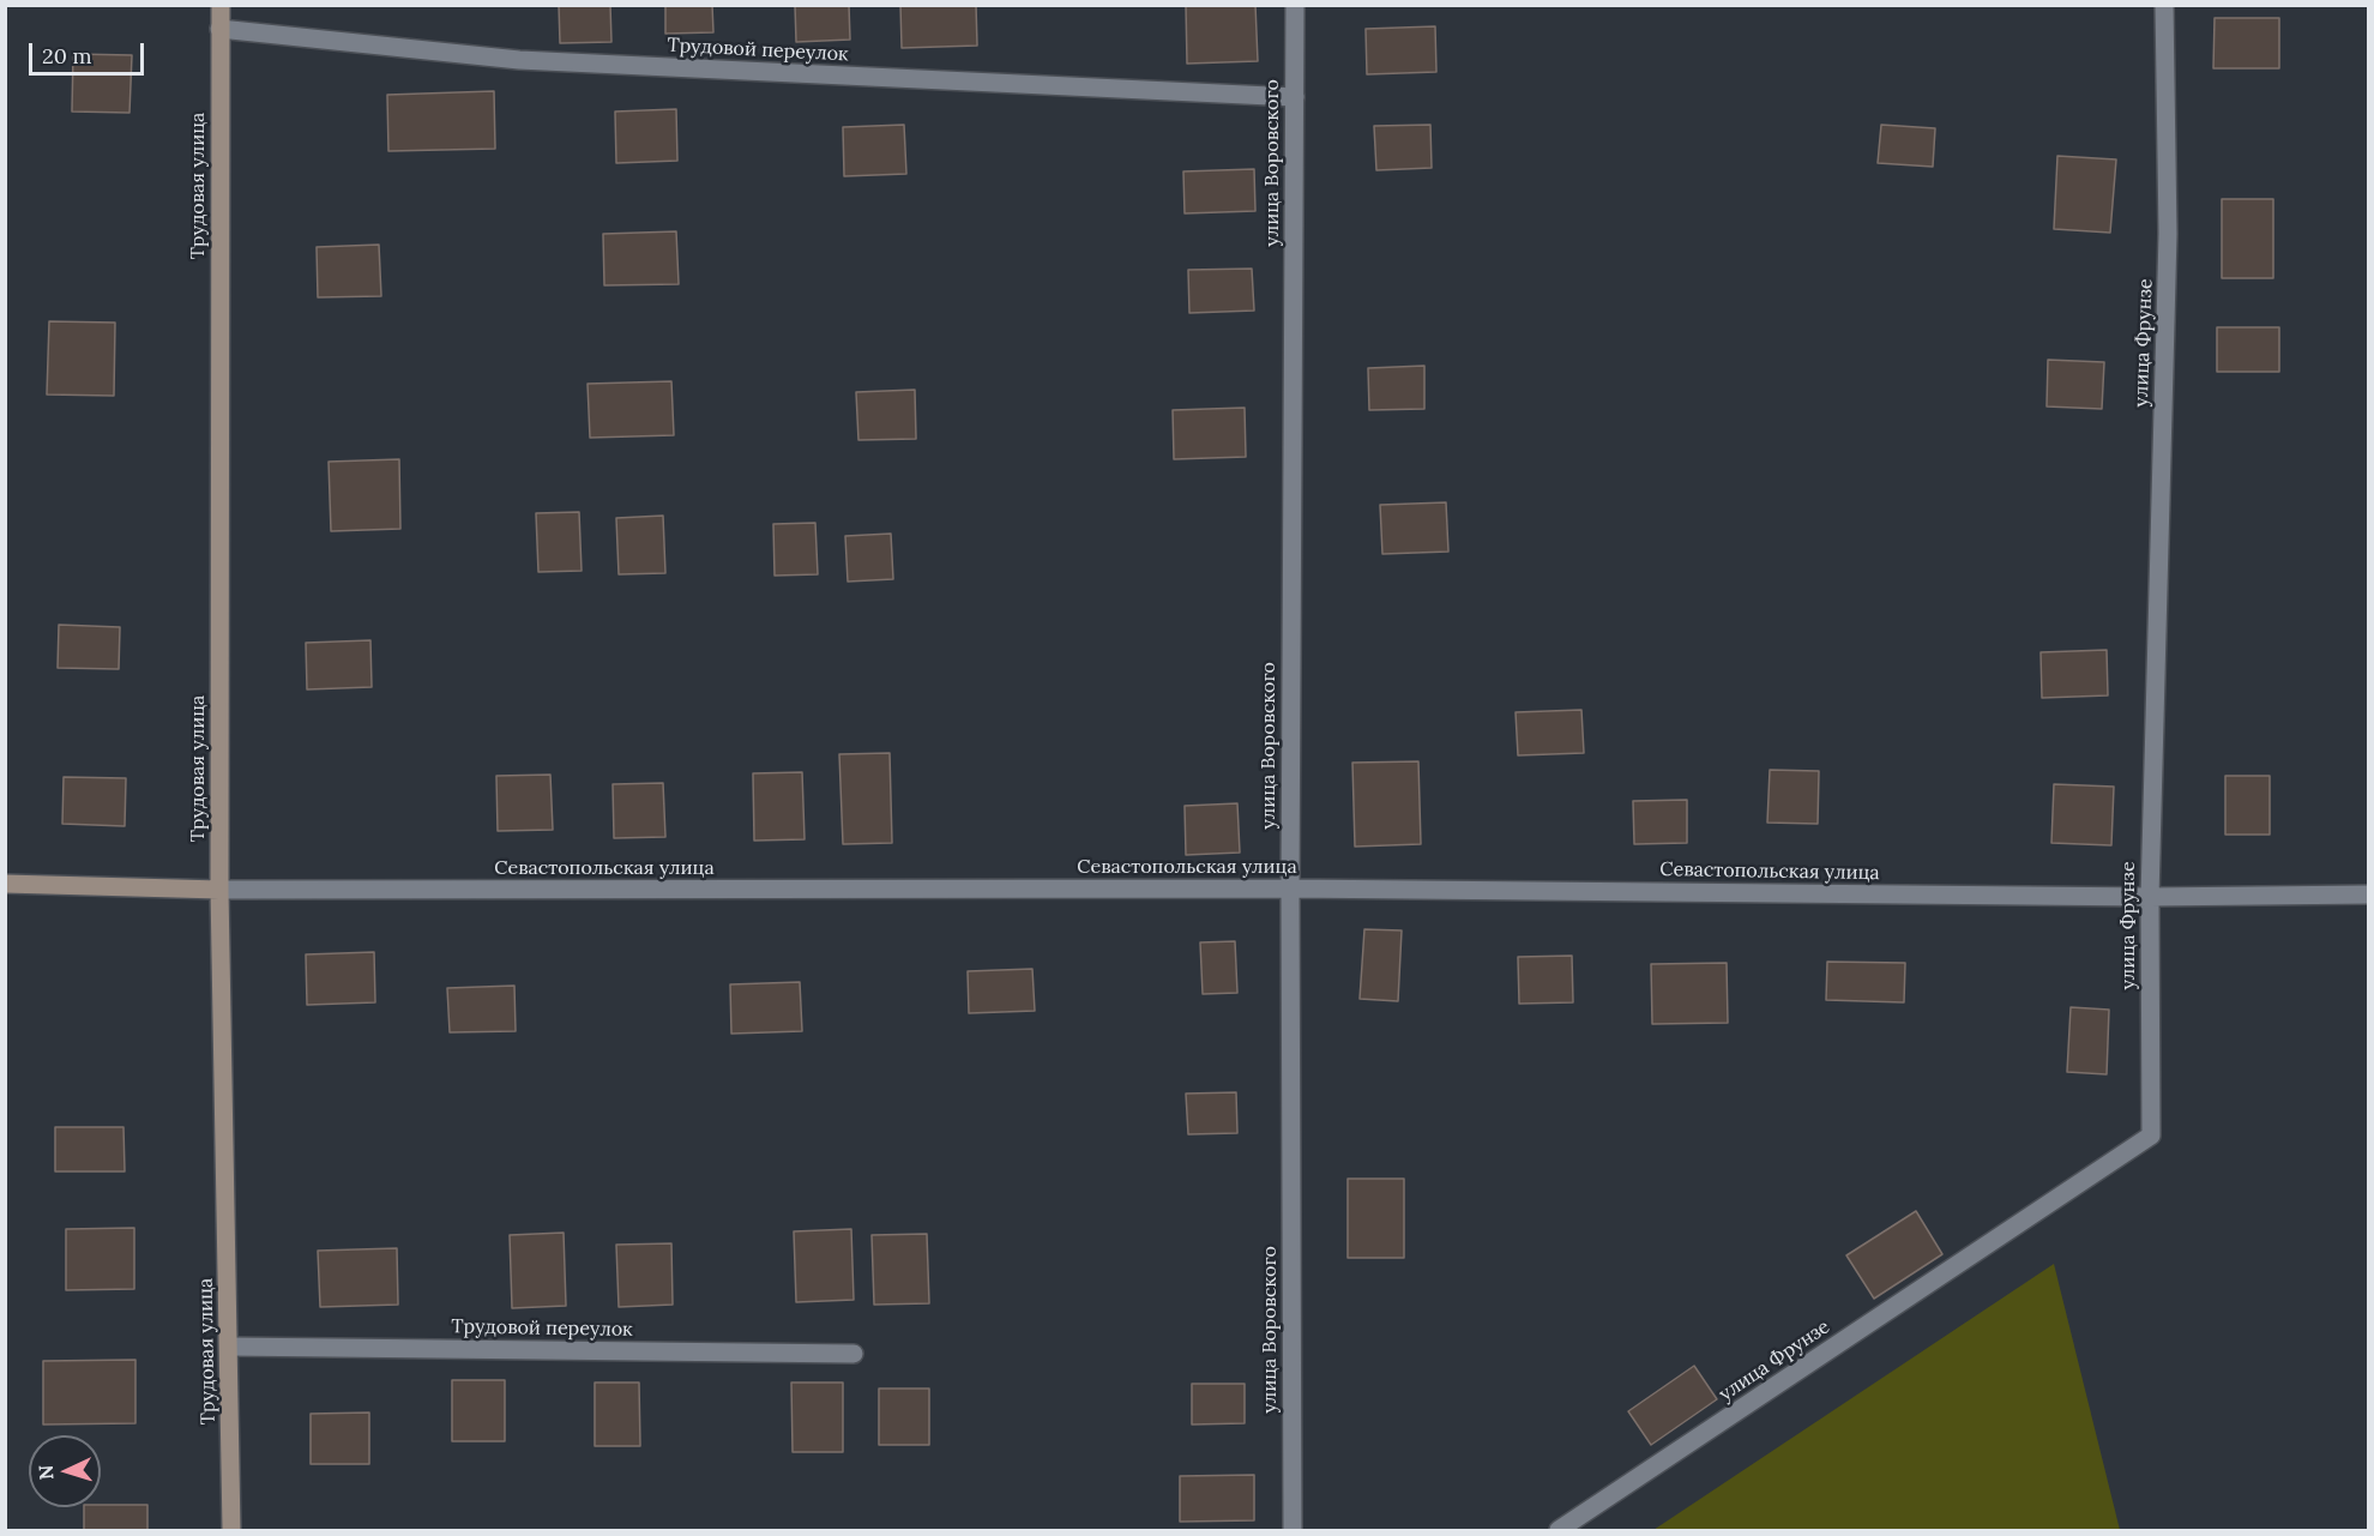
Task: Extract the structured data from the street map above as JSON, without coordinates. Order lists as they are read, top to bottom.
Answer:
{
  "streets": {
    "street": [
      "Трудовой переулок",
      "улица Воровского",
      "Трудовая улица",
      "улица Фрунзе",
      "Севастопольская улица"
    ]
  },
  "crossings": [
    ["Трудовой переулок", "улица Воровского"],
    ["Трудовой переулок", "Трудовая улица"],
    ["улица Воровского", "Севастопольская улица"],
    ["Трудовая улица", "Севастопольская улица"],
    ["улица Фрунзе", "Севастопольская улица"]
  ],
  "scale_bar": "20 m",
  "north": "left"
}
